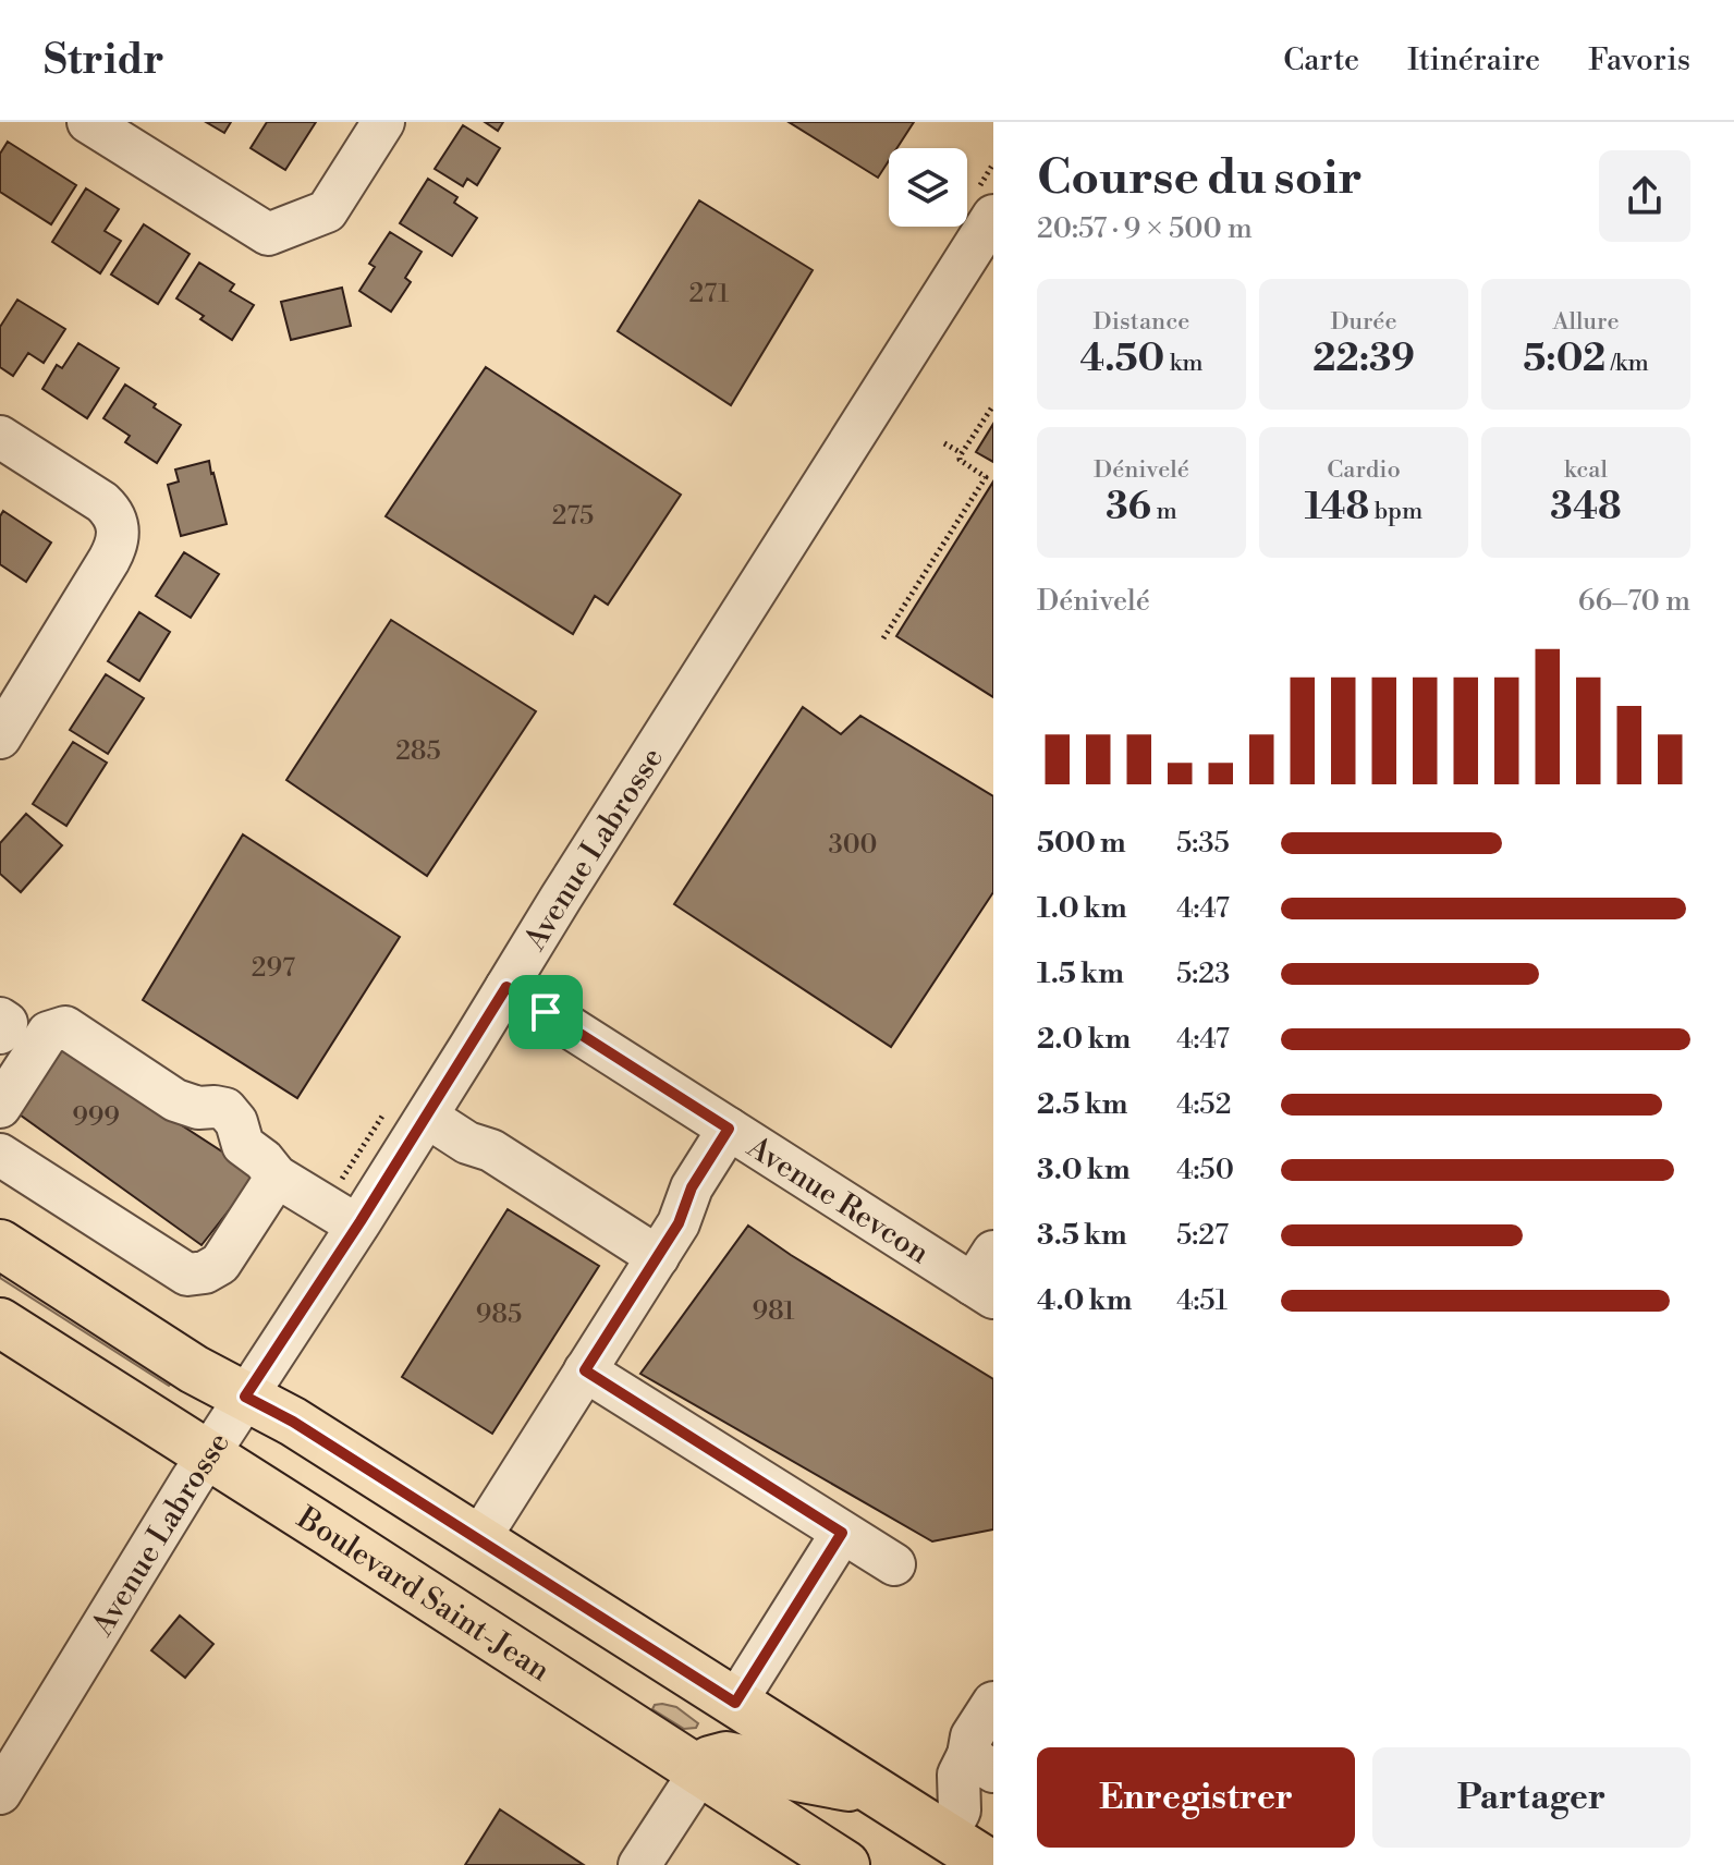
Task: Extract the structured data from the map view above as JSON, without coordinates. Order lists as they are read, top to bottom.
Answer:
{
  "streets": {
    "main road": ["Boulevard Saint-Jean"],
    "street": ["Avenue Labrosse", "Avenue Revcon"]
  },
  "crossings": [
    ["Avenue Labrosse", "Avenue Revcon"],
    ["Avenue Labrosse", "Boulevard Saint-Jean"]
  ],
  "house_numbers": [
    "271",
    "275",
    "285",
    "300",
    "297",
    "999",
    "981",
    "985"
  ],
  "page": {
    "header": "Stridr",
    "nav": ["Carte", "Itinéraire", "Favoris"],
    "heading": ["Course du soir", "20:57 · 9 × 500 m"],
    "stats": [
      ["Distance", "4.50 km"],
      ["Durée", "22:39"],
      ["Allure", "5:02 /km"],
      ["Dénivelé", "36 m"],
      ["Cardio", "148 bpm"],
      ["kcal", "348"]
    ],
    "chart": ["Dénivelé", "66–70 m"],
    "list": [
      {
        "name": "500 m",
        "note": "5:35"
      },
      {
        "name": "1.0 km",
        "note": "4:47"
      },
      {
        "name": "1.5 km",
        "note": "5:23"
      },
      {
        "name": "2.0 km",
        "note": "4:47"
      },
      {
        "name": "2.5 km",
        "note": "4:52"
      },
      {
        "name": "3.0 km",
        "note": "4:50"
      },
      {
        "name": "3.5 km",
        "note": "5:27"
      },
      {
        "name": "4.0 km",
        "note": "4:51"
      }
    ],
    "buttons": ["Enregistrer", "Partager"]
  }
}
